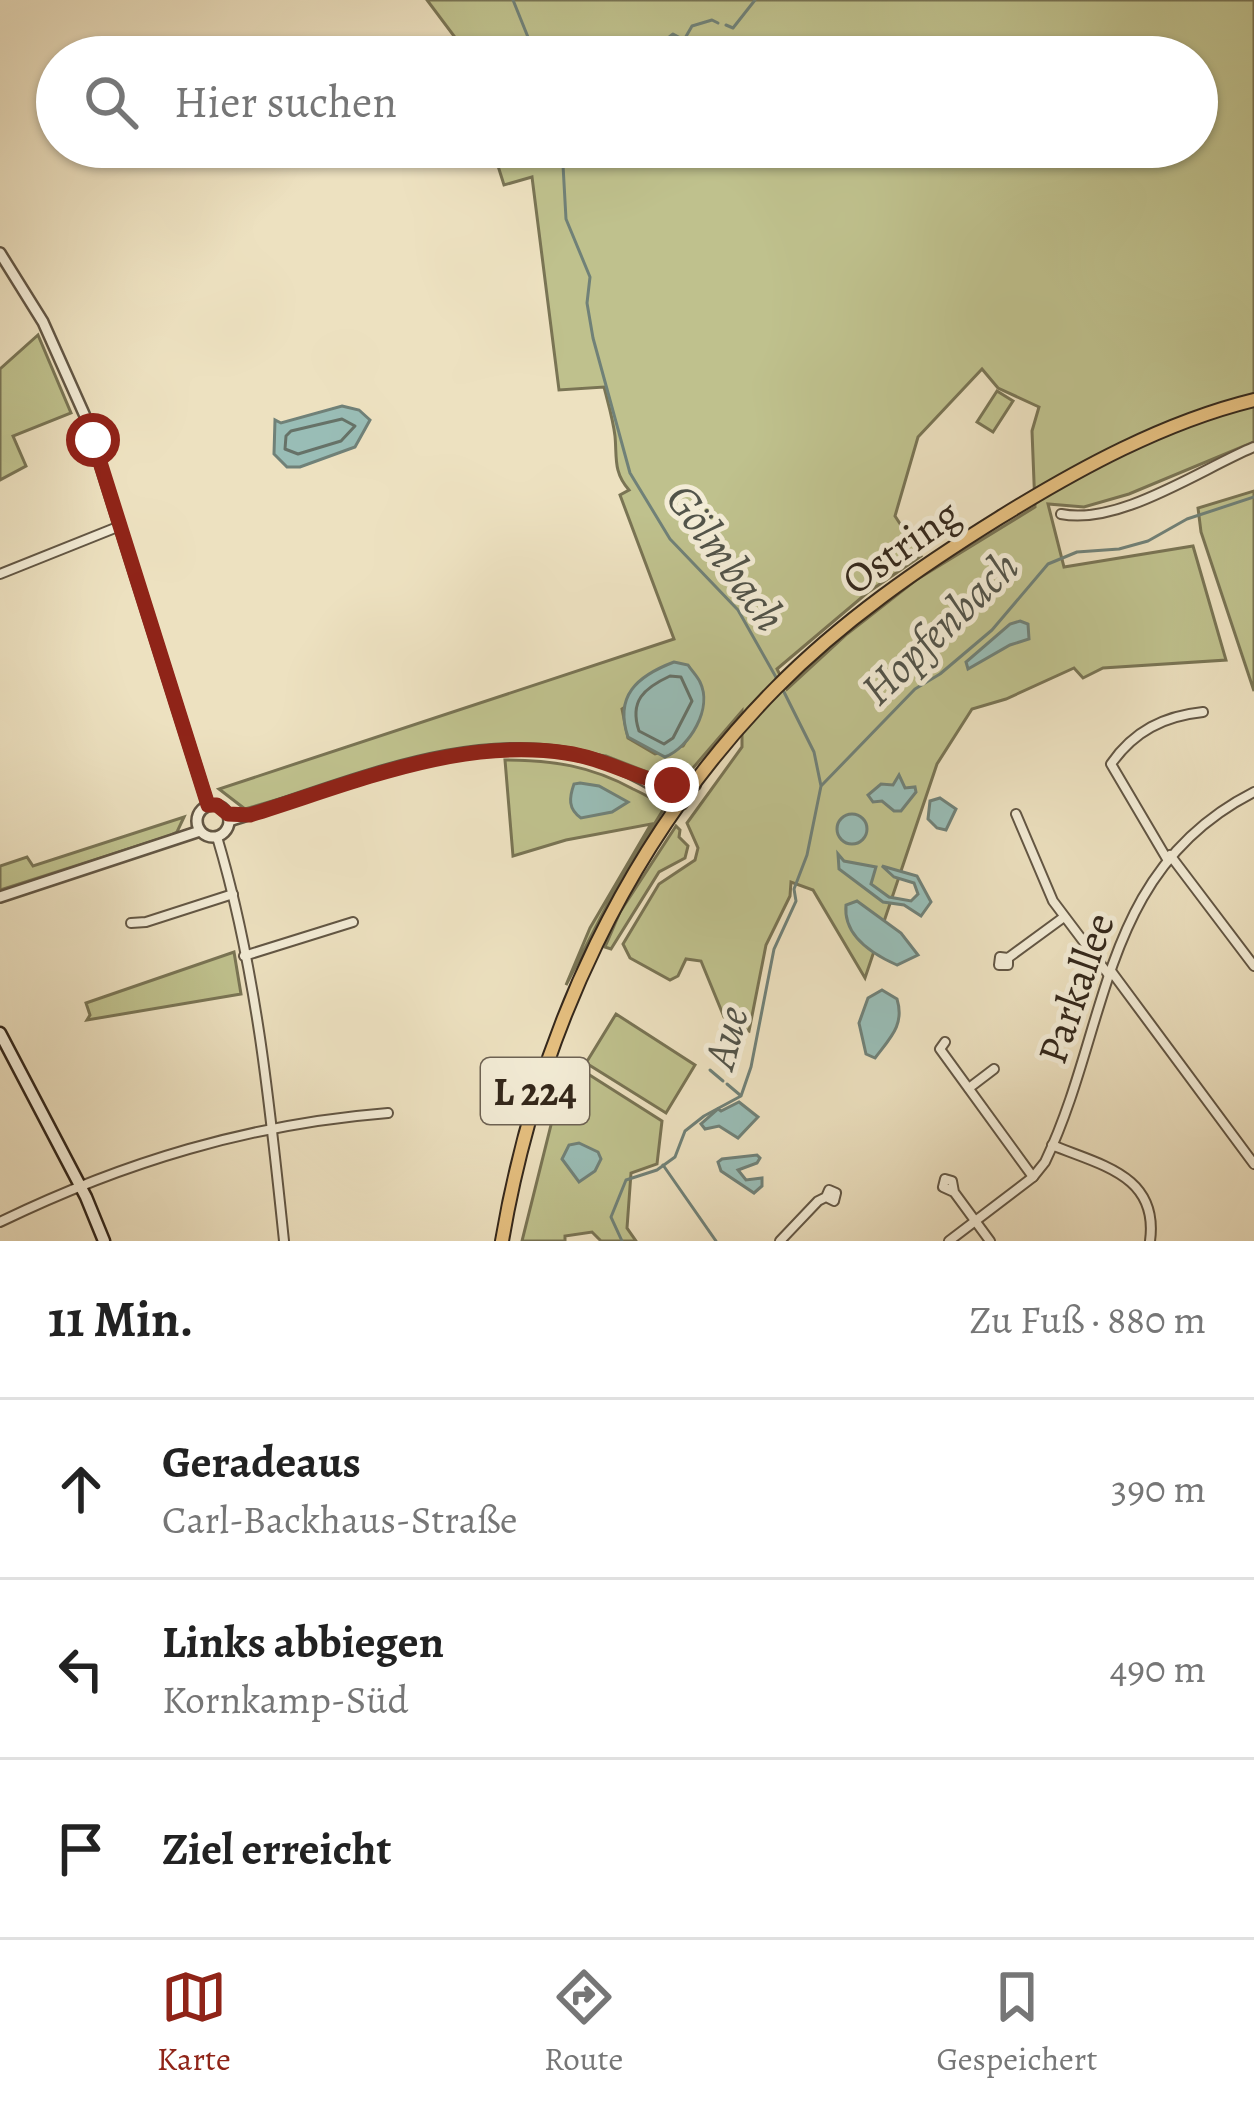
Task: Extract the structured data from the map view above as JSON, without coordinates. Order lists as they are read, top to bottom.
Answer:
{
  "streets": {
    "main road": ["Ostring", "L 224"],
    "street": ["Parkallee"]
  },
  "water": ["Gölmbach", "Hopfenbach", "Aue"],
  "page": {
    "search": "Hier suchen",
    "heading": ["11 Min.", "Zu Fuß · 880 m"],
    "list": [
      ["Geradeaus", "Carl-Backhaus-Straße", "390 m"],
      ["Links abbiegen", "Kornkamp-Süd", "490 m"],
      "Ziel erreicht"
    ],
    "nav": ["Karte", "Route", "Gespeichert"]
  }
}
